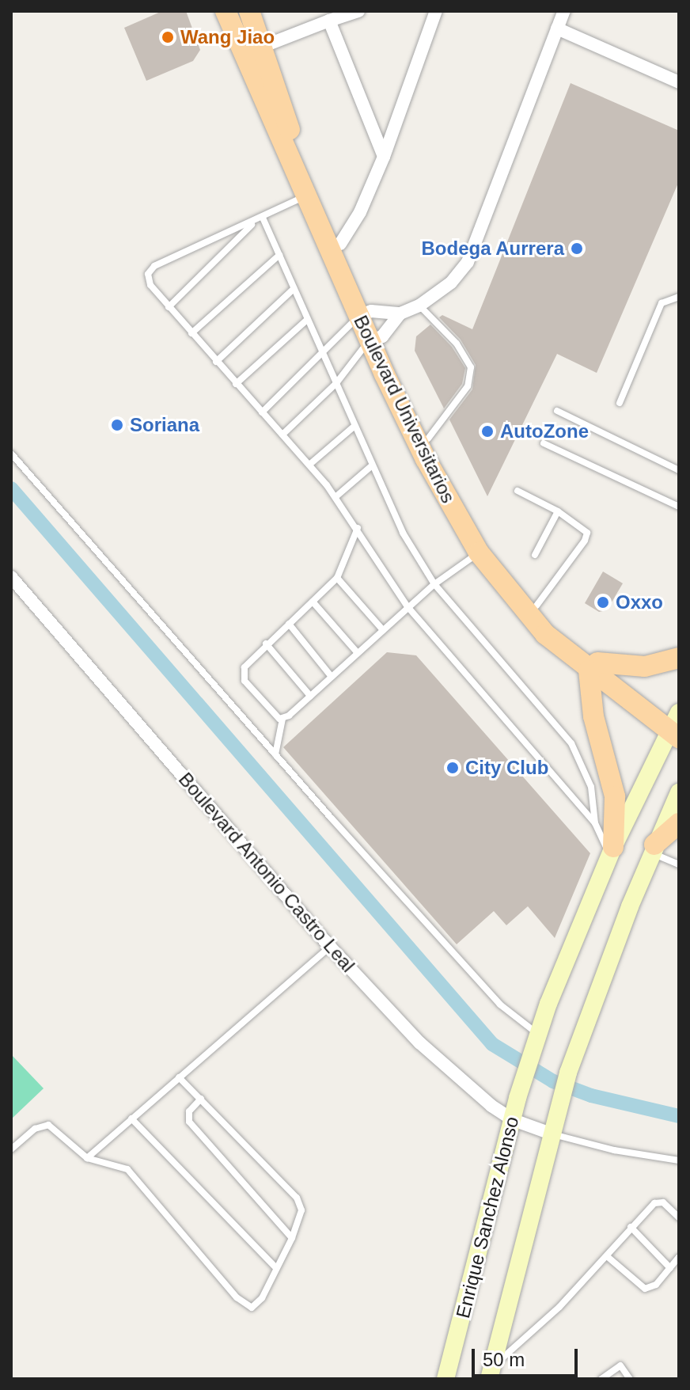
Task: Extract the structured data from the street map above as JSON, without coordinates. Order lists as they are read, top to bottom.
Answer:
{
  "streets": {
    "main road": ["Boulevard Universitarios"],
    "street": ["Boulevard Antonio Castro Leal", "Enrique Sanchez Alonso"]
  },
  "crossings": [
    ["Boulevard Universitarios", "Enrique Sanchez Alonso"],
    ["Boulevard Antonio Castro Leal", "Enrique Sanchez Alonso"]
  ],
  "places": [
    "Wang Jiao",
    "Bodega Aurrera",
    "Soriana",
    "AutoZone",
    "Oxxo",
    "City Club"
  ],
  "scale_bar": "50 m"
}
